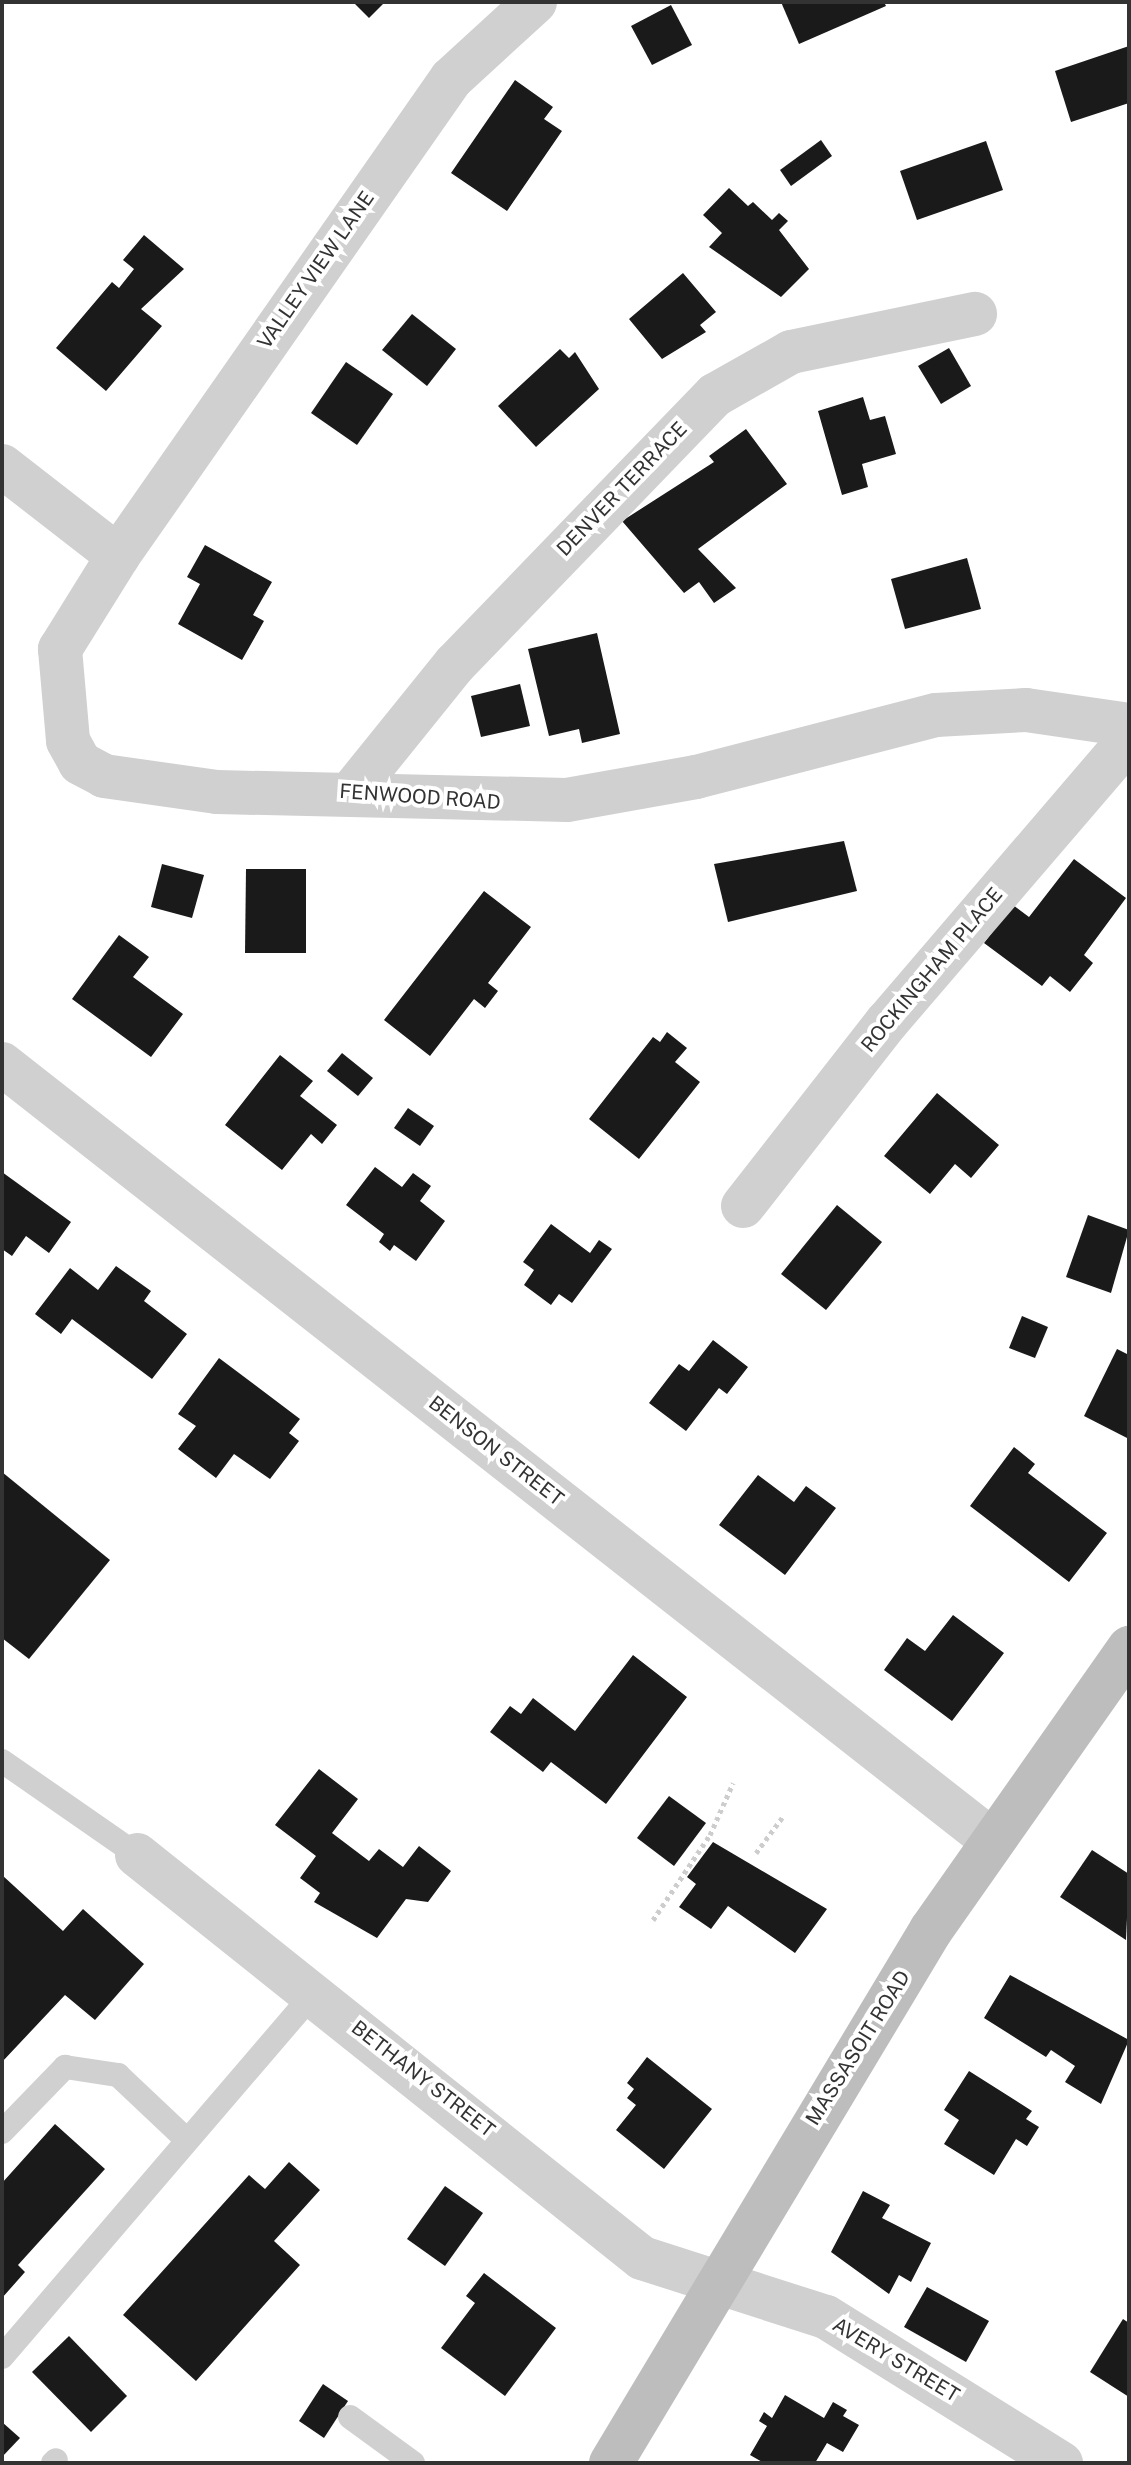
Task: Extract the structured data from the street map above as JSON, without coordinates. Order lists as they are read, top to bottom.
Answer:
{
  "streets": {
    "main road": ["MASSASOIT ROAD"],
    "street": [
      "VALLEY VIEW LANE",
      "DENVER TERRACE",
      "FENWOOD ROAD",
      "ROCKINGHAM PLACE",
      "BENSON STREET",
      "BETHANY STREET",
      "AVERY STREET"
    ]
  },
  "crossings": [
    ["VALLEY VIEW LANE", "FENWOOD ROAD"],
    ["DENVER TERRACE", "FENWOOD ROAD"],
    ["BENSON STREET", "MASSASOIT ROAD"],
    ["MASSASOIT ROAD", "BETHANY STREET"],
    ["MASSASOIT ROAD", "AVERY STREET"],
    ["BETHANY STREET", "AVERY STREET"]
  ]
}
